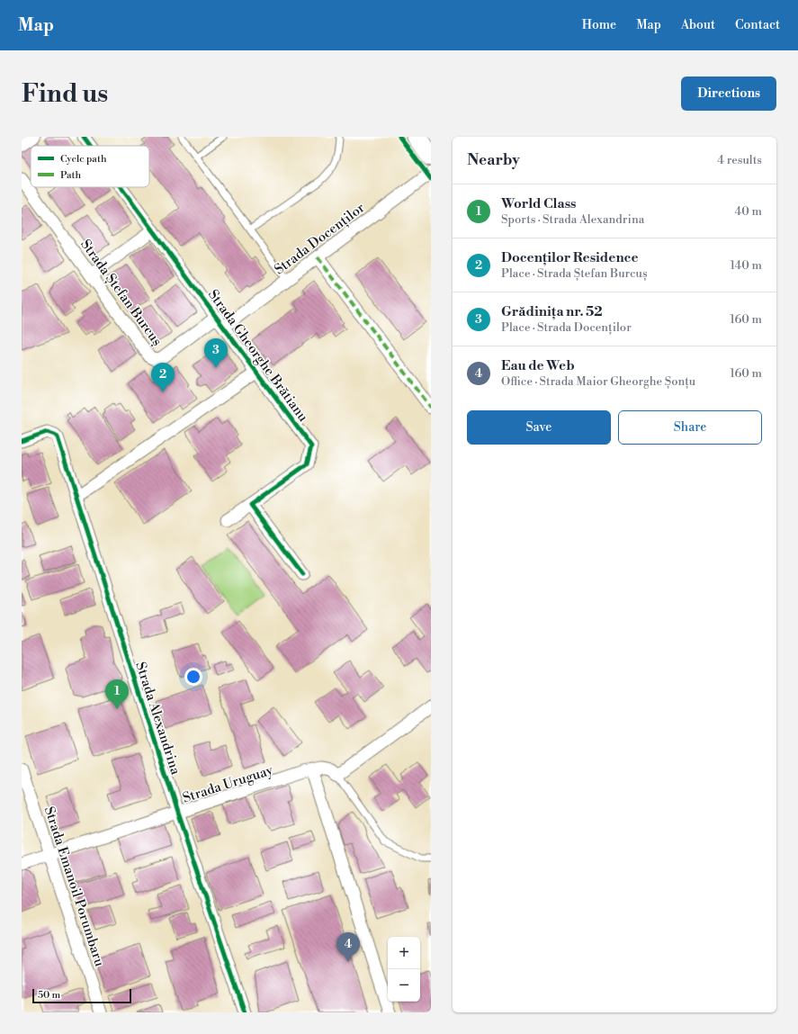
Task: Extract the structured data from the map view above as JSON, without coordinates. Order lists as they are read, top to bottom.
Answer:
{
  "streets": {
    "street": [
      "Strada Docenților",
      "Strada Ștefan Burcuș",
      "Strada Gheorghe Brătianu",
      "Strada Alexandrina",
      "Strada Uruguay",
      "Strada Emanoil Porumbaru"
    ]
  },
  "crossings": [
    ["Strada Docenților", "Strada Gheorghe Brătianu"],
    ["Strada Ștefan Burcuș", "Strada Gheorghe Brătianu"],
    ["Strada Alexandrina", "Strada Uruguay"],
    ["Strada Uruguay", "Strada Emanoil Porumbaru"]
  ],
  "legend": ["Cycle path", "Path"],
  "scale_bar": "50 m",
  "page": {
    "header": "Map",
    "nav": [
      "Home",
      "Map",
      "About",
      "Contact"
    ],
    "buttons": [
      "Directions",
      ["Save", "Share"]
    ],
    "title": "Find us",
    "heading": ["Nearby", "4 results"],
    "list": [
      {
        "mark": "1",
        "name": "World Class",
        "note": "Sports · Strada Alexandrina",
        "value": "40 m"
      },
      {
        "mark": "2",
        "name": "Docenților Residence",
        "note": "Place · Strada Ștefan Burcuș",
        "value": "140 m"
      },
      {
        "mark": "3",
        "name": "Grădinița nr. 52",
        "note": "Place · Strada Docenților",
        "value": "160 m"
      },
      {
        "mark": "4",
        "name": "Eau de Web",
        "note": "Office · Strada Maior Gheorghe Șonțu",
        "value": "160 m"
      }
    ],
    "pins": [
      "3",
      "2",
      "1",
      "4"
    ],
    "map_buttons": ["+", "−"],
    "scale": "50 m"
  }
}
